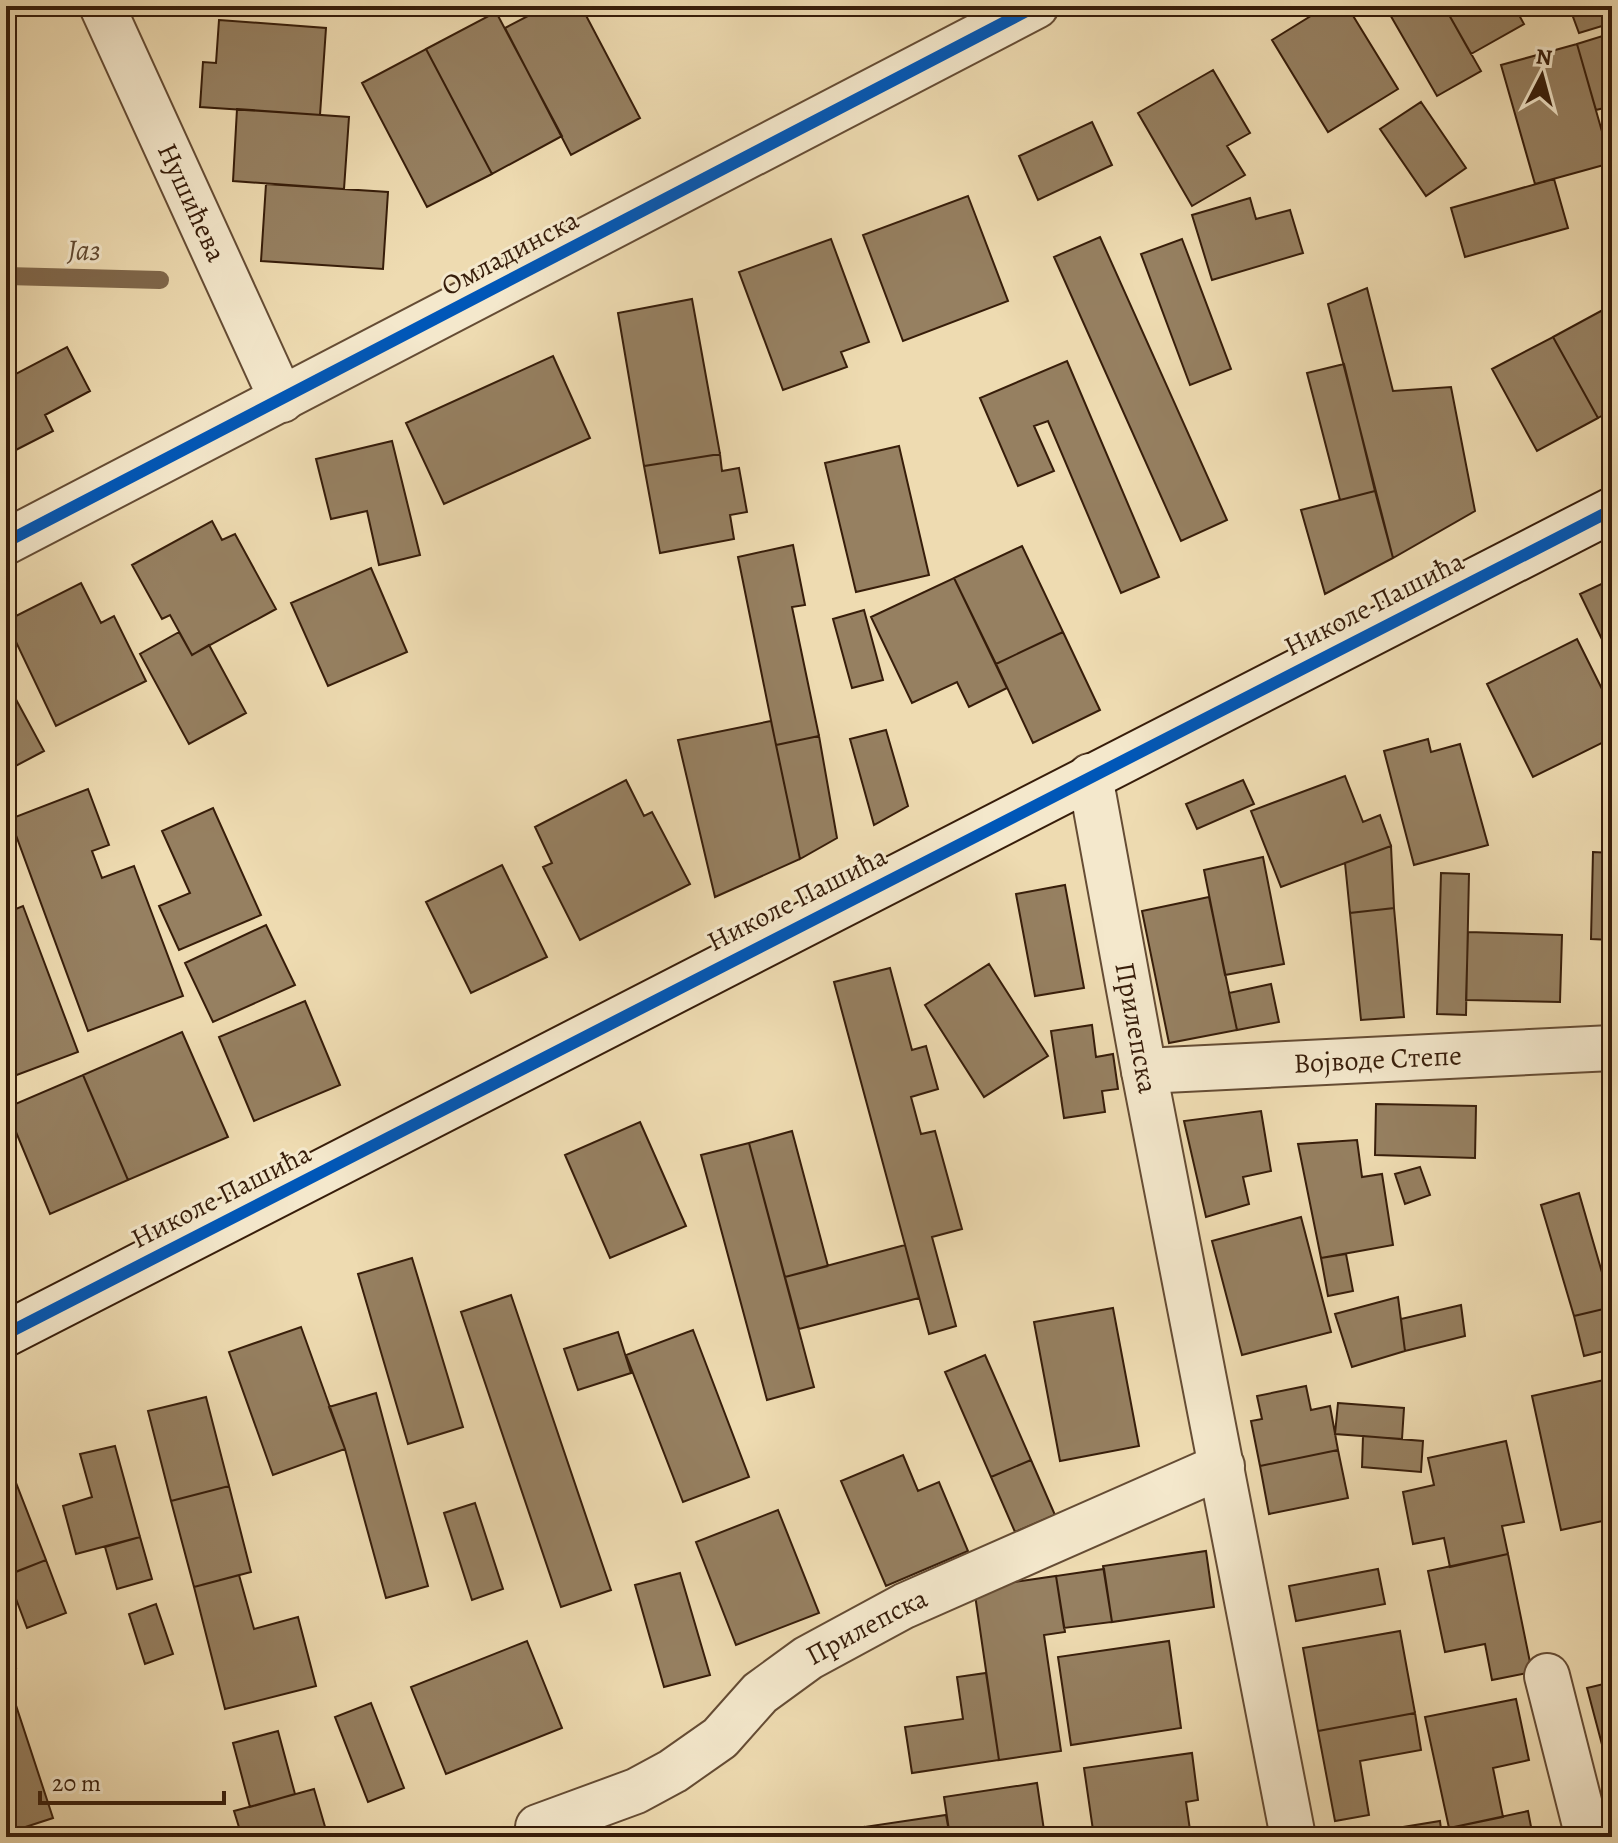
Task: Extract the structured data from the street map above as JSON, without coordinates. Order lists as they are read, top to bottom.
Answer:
{
  "streets": {
    "street": [
      "Нушићева",
      "Омладинска",
      "Николе Пашића",
      "Прилепска",
      "Војводе Степе"
    ]
  },
  "crossings": [
    ["Нушићева", "Омладинска"],
    ["Николе Пашића", "Прилепска"],
    ["Прилепска", "Војводе Степе"]
  ],
  "water": ["Јаз"],
  "scale_bar": "20 m",
  "north": "top"
}
